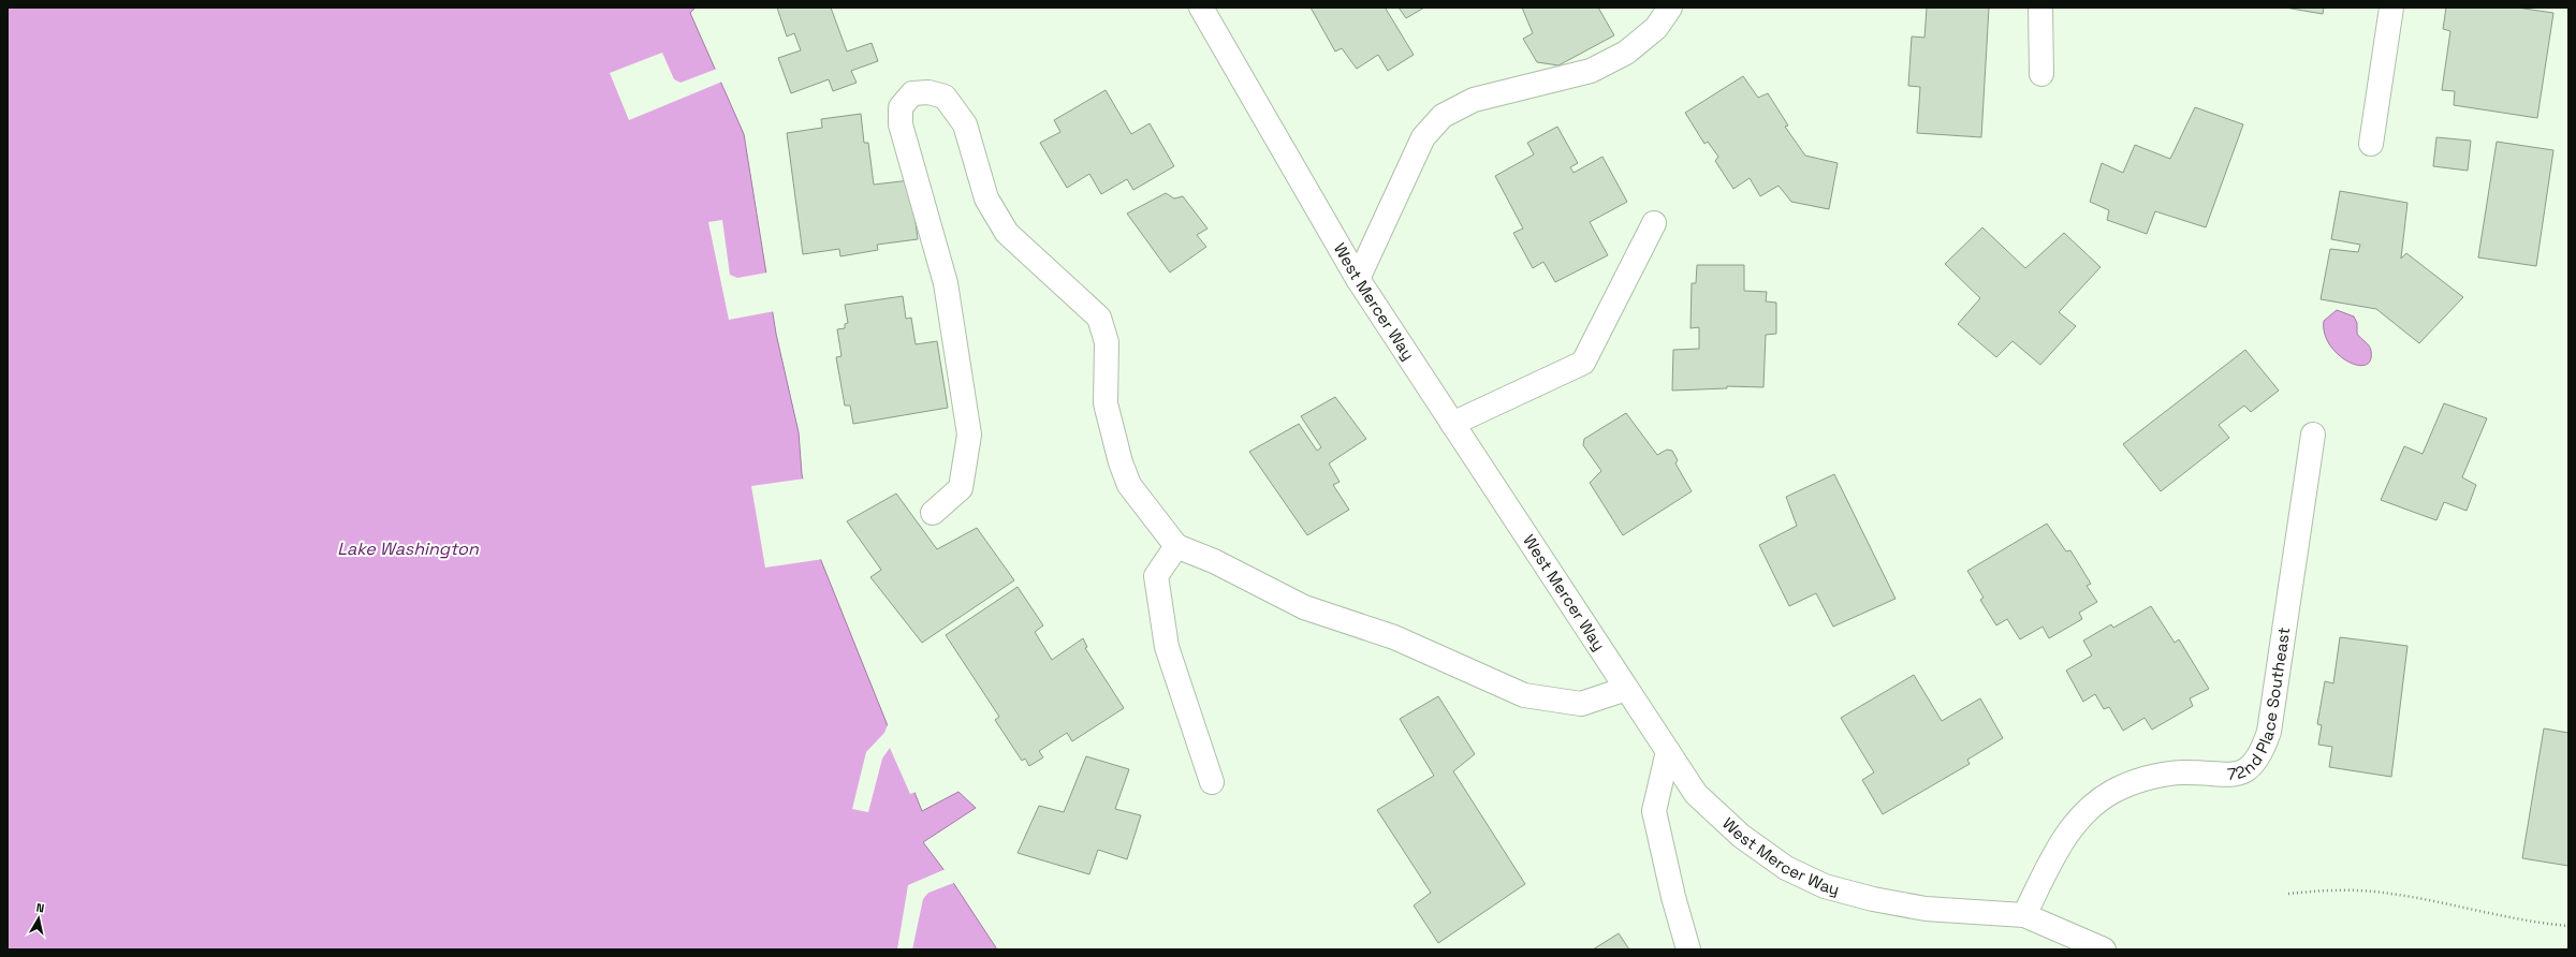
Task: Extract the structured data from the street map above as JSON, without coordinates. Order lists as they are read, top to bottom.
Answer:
{
  "streets": {
    "street": ["West Mercer Way", "72nd Place Southeast"]
  },
  "crossings": [
    ["West Mercer Way", "72nd Place Southeast"]
  ],
  "water": ["Lake Washington"],
  "north": "top"
}
